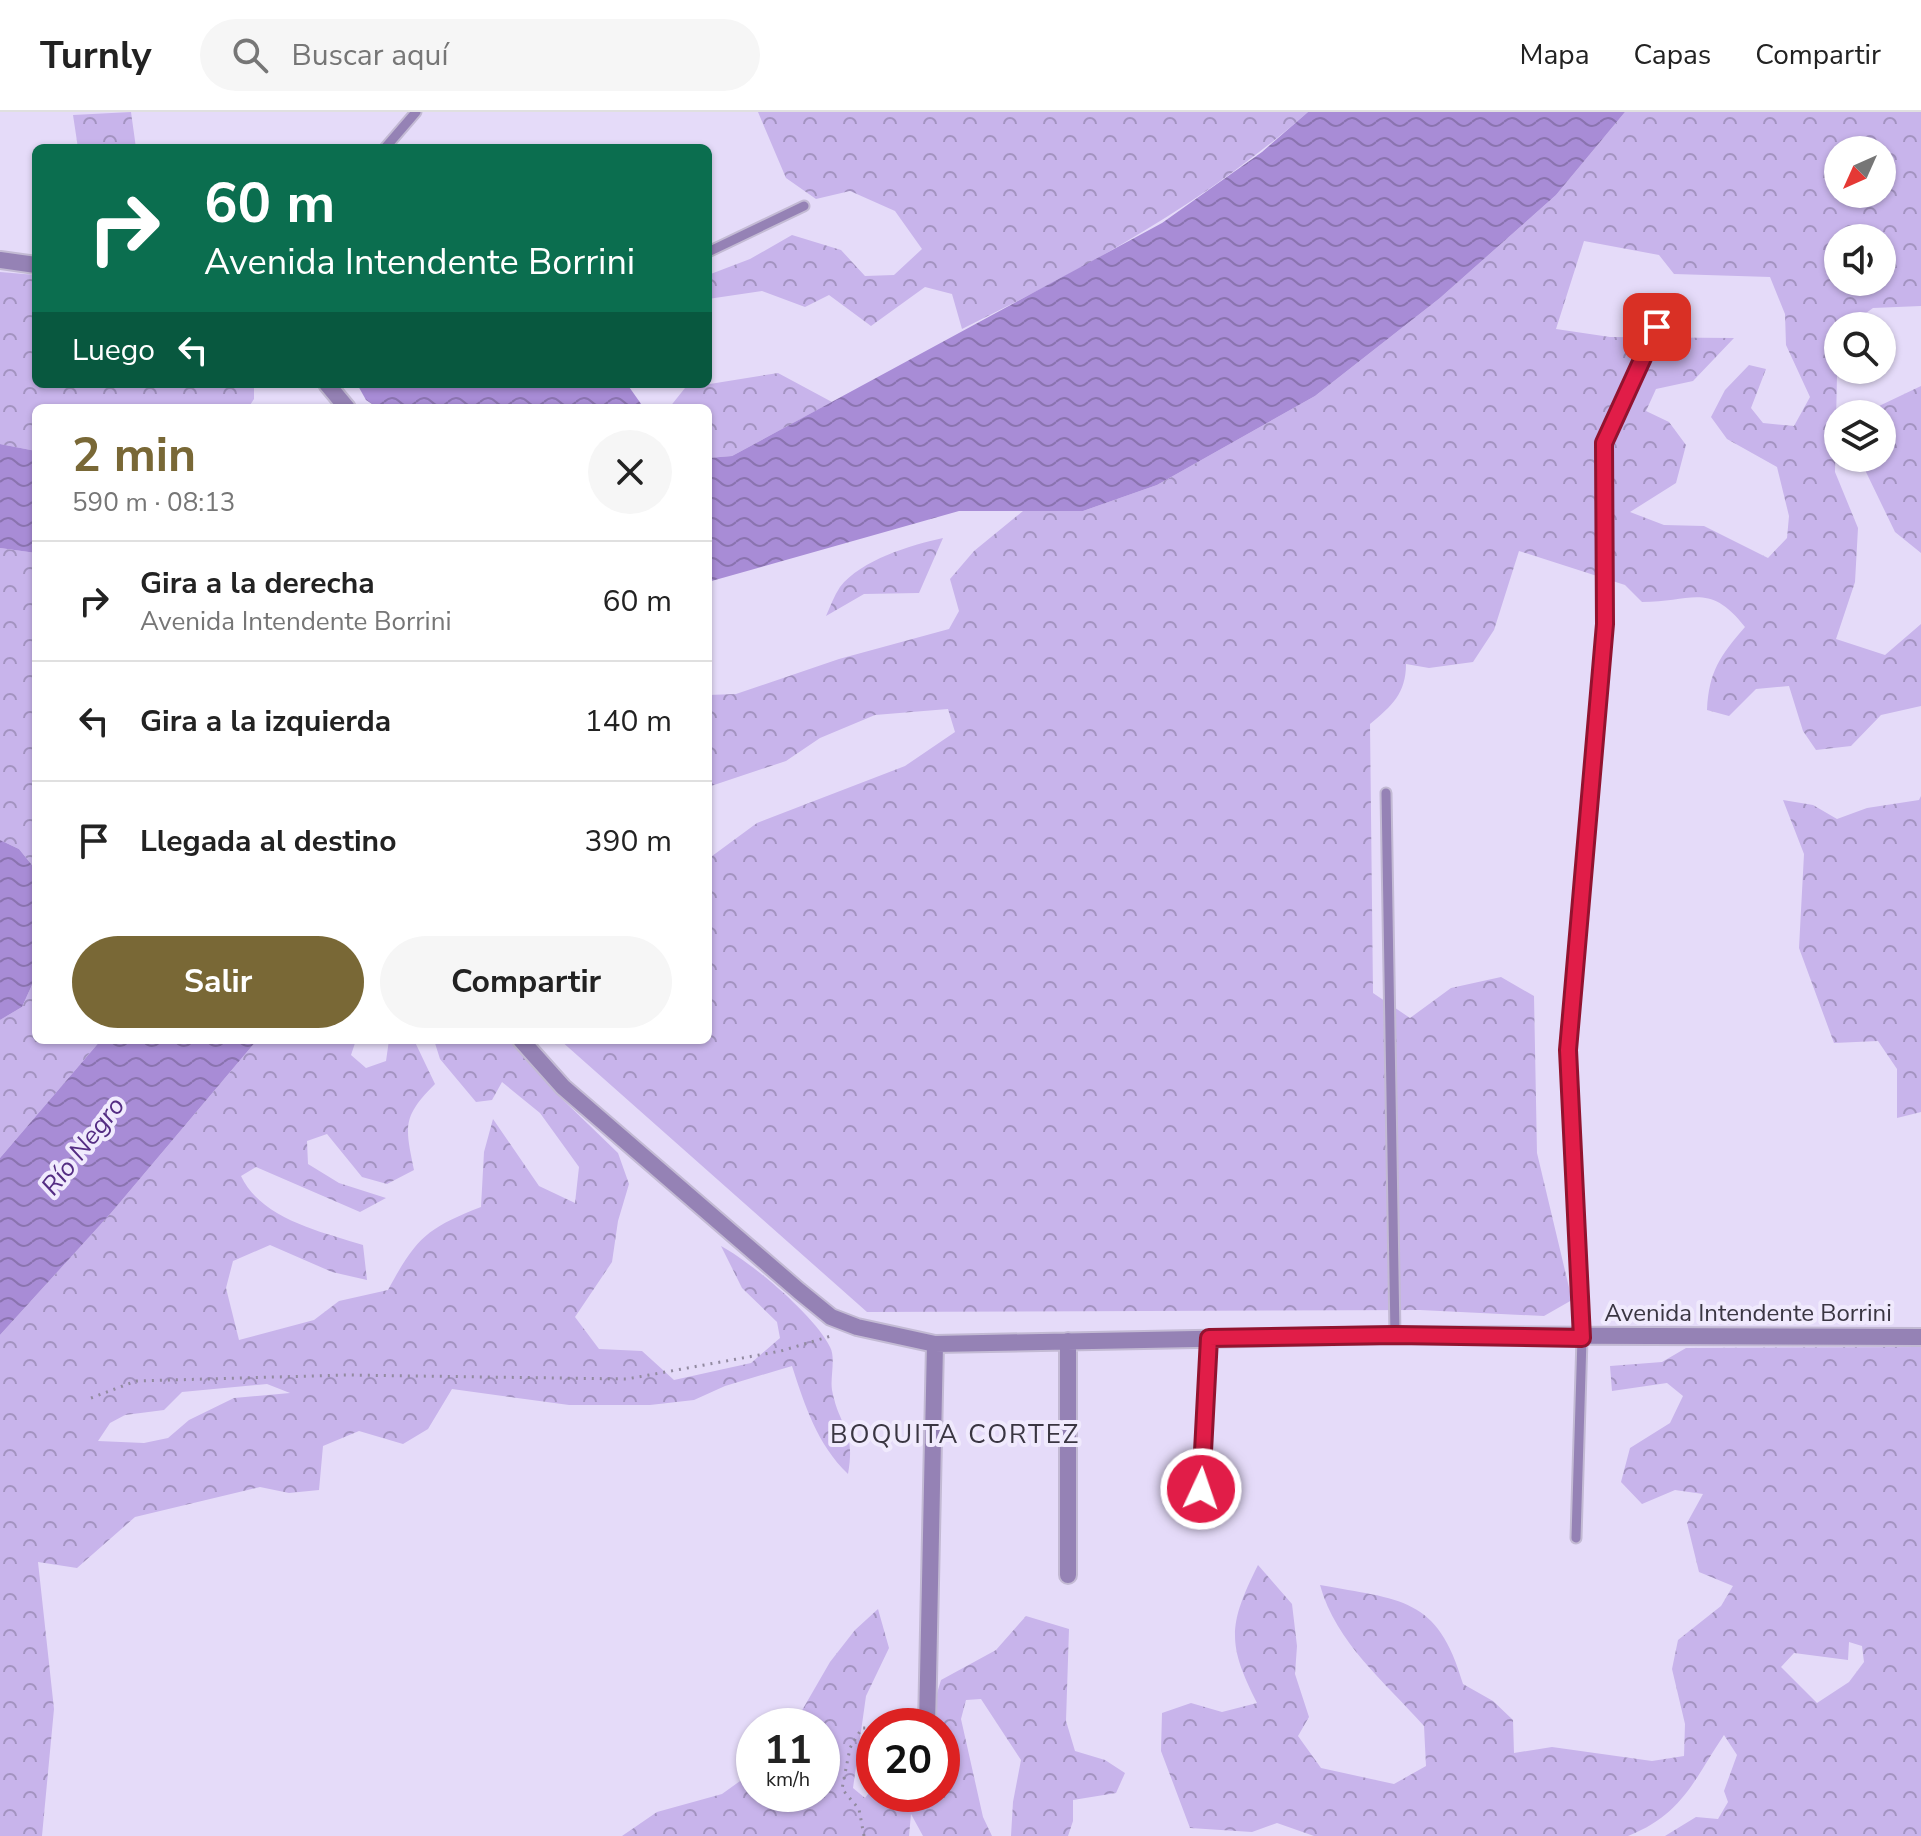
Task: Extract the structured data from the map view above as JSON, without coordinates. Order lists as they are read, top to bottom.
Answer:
{
  "streets": {
    "street": ["Avenida Intendente Borrini"]
  },
  "districts": ["BOQUITA CORTEZ"],
  "water": ["Río Negro"],
  "north": "bottom left",
  "page": {
    "header": "Turnly",
    "search": "Buscar aquí",
    "nav": ["Mapa", "Capas", "Compartir"],
    "turn": ["60 m", "Avenida Intendente Borrini"],
    "then": "Luego",
    "heading": ["2 min", "590 m · 08:13"],
    "list": [
      {
        "name": "Gira a la derecha",
        "note": "Avenida Intendente Borrini",
        "value": "60 m"
      },
      {
        "name": "Gira a la izquierda",
        "value": "140 m"
      },
      {
        "name": "Llegada al destino",
        "value": "390 m"
      }
    ],
    "buttons": ["Salir", "Compartir"],
    "speed": "11 km/h",
    "limit": "20"
  }
}
